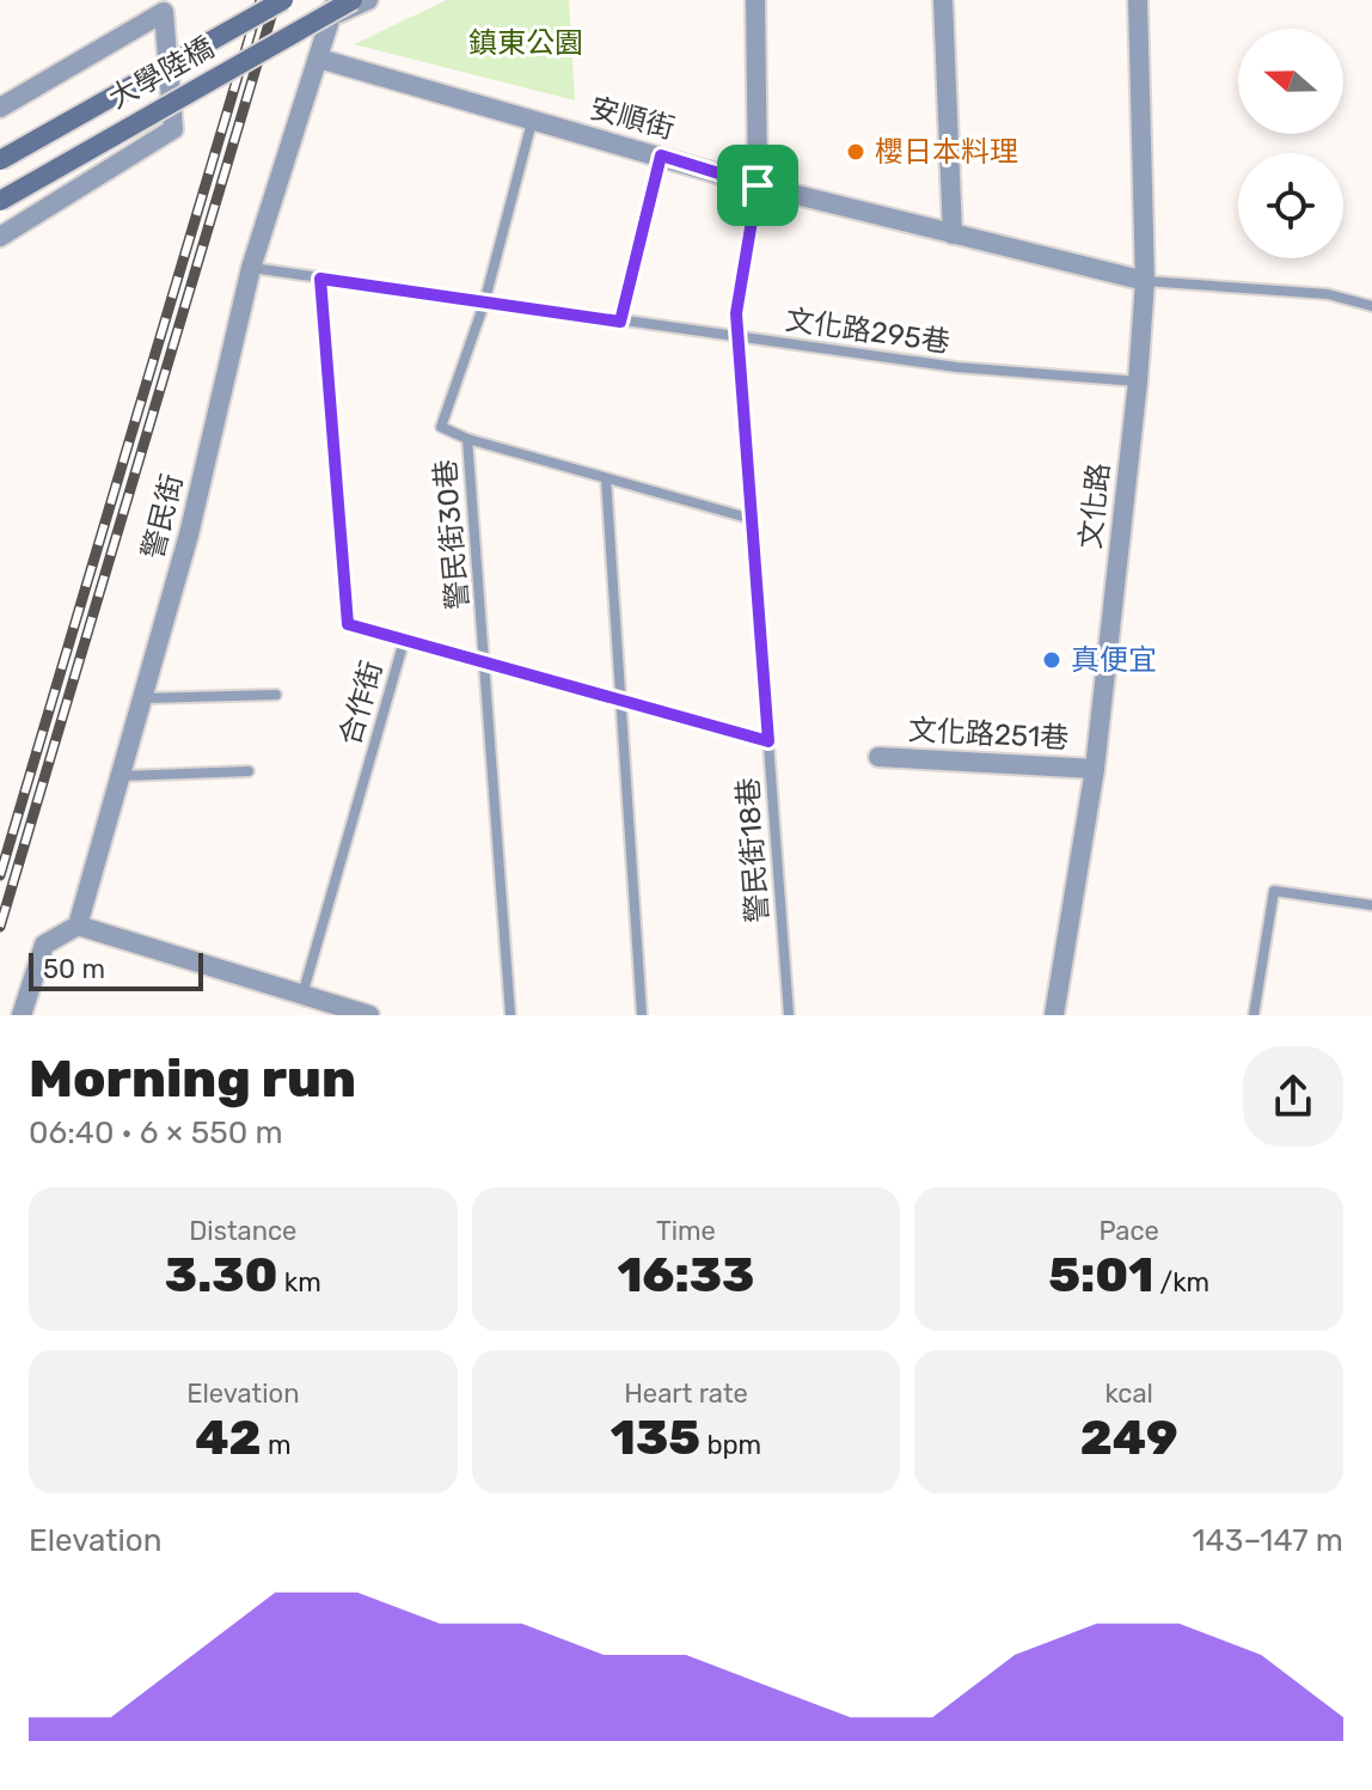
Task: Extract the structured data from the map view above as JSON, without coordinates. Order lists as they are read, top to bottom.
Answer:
{
  "streets": {
    "street": [
      "大學陸橋",
      "安順街",
      "文化路",
      "警民街",
      "文化路251巷"
    ],
    "lane": [
      "文化路295巷",
      "警民街30巷",
      "合作街",
      "警民街18巷"
    ]
  },
  "crossings": [
    ["安順街", "文化路"],
    ["安順街", "警民街18巷"],
    ["文化路295巷", "文化路"],
    ["文化路295巷", "警民街"],
    ["文化路295巷", "警民街30巷"],
    ["文化路295巷", "警民街18巷"],
    ["文化路", "文化路251巷"],
    ["警民街30巷", "合作街"],
    ["合作街", "警民街18巷"]
  ],
  "parks": ["鎮東公園"],
  "places": ["櫻日本料理", "真便宜"],
  "scale_bar": "50 m",
  "north": "left",
  "page": {
    "scale": "50 m",
    "heading": ["Morning run", "06:40 · 6 × 550 m"],
    "stats": [
      ["Distance", "3.30 km"],
      ["Time", "16:33"],
      ["Pace", "5:01 /km"],
      ["Elevation", "42 m"],
      ["Heart rate", "135 bpm"],
      ["kcal", "249"]
    ],
    "chart": ["Elevation", "143–147 m"]
  }
}
